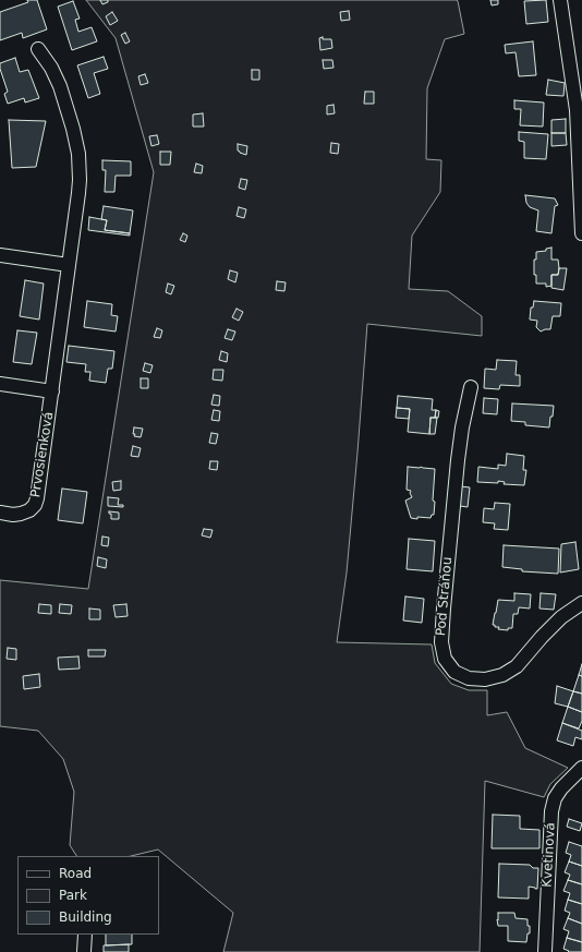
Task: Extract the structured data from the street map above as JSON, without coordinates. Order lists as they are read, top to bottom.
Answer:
{
  "streets": {
    "street": ["Prvosienková", "Pod Stráňou", "Kvetinová"]
  },
  "legend": ["Road", "Park", "Building"]
}
